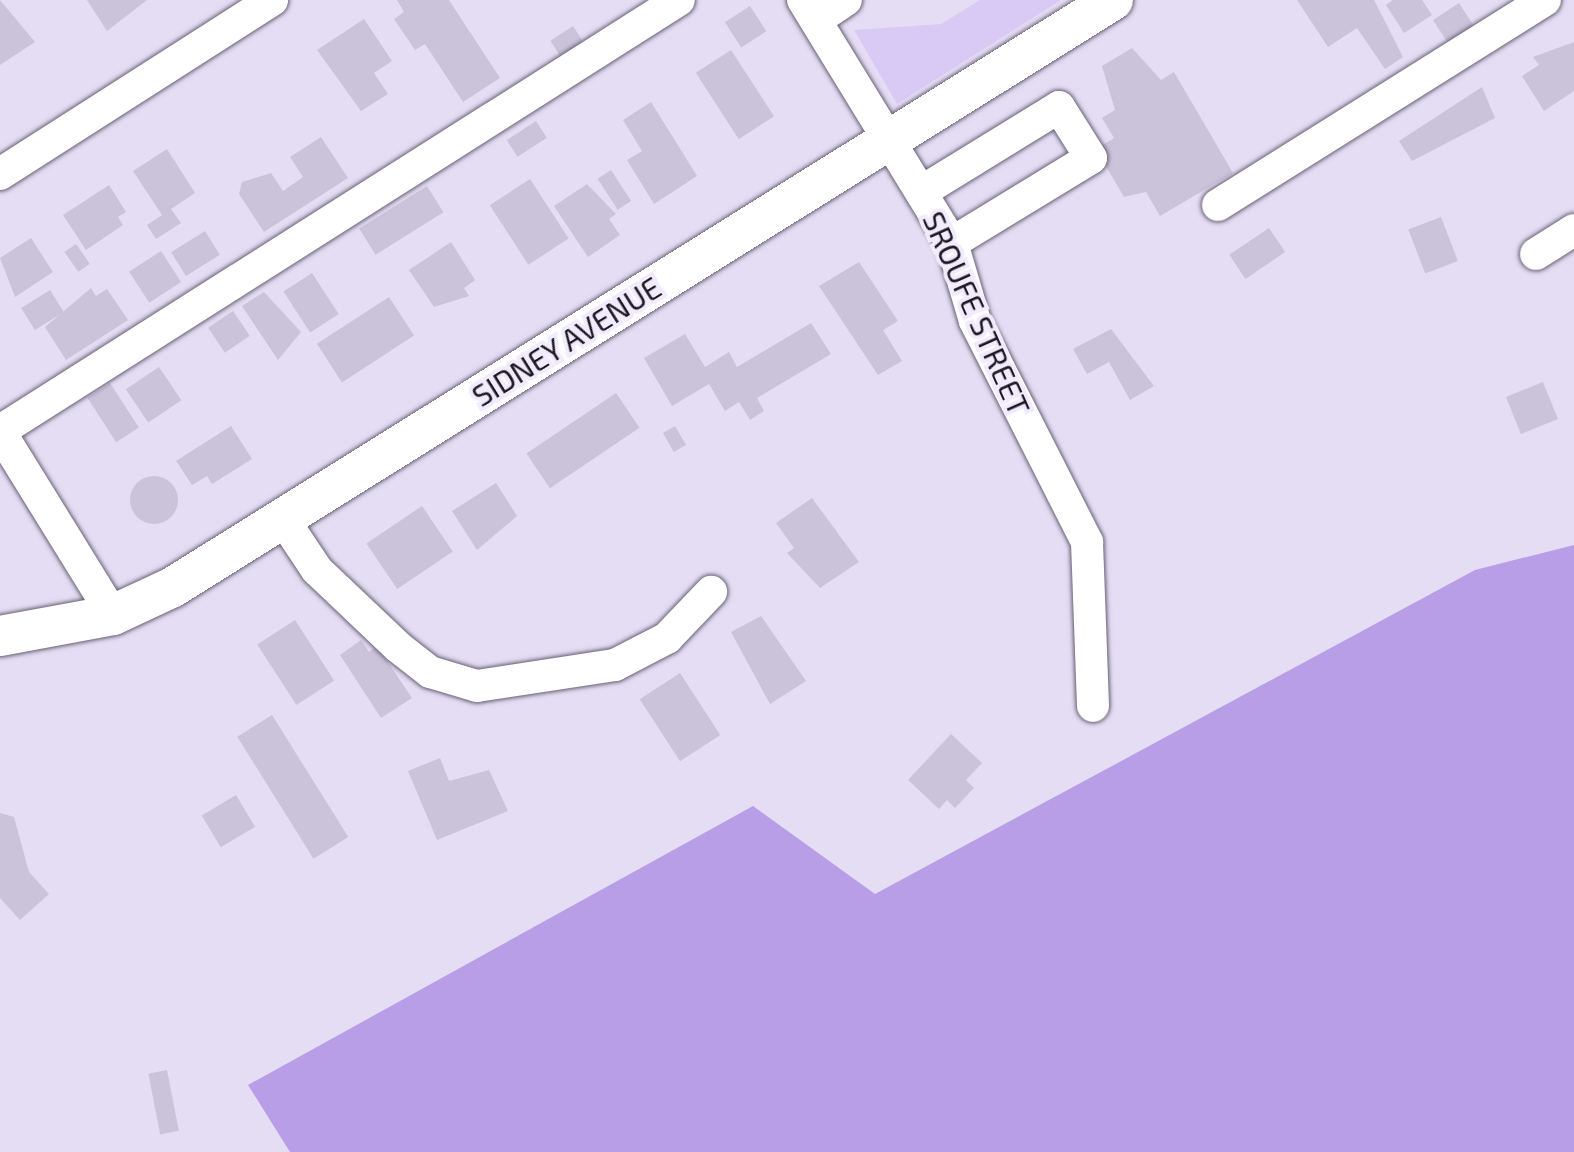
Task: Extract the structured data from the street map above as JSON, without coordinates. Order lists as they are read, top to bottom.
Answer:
{
  "streets": {
    "main road": ["SIDNEY AVENUE"],
    "street": ["SROUFE STREET"]
  },
  "crossings": [
    ["SROUFE STREET", "SIDNEY AVENUE"]
  ]
}
